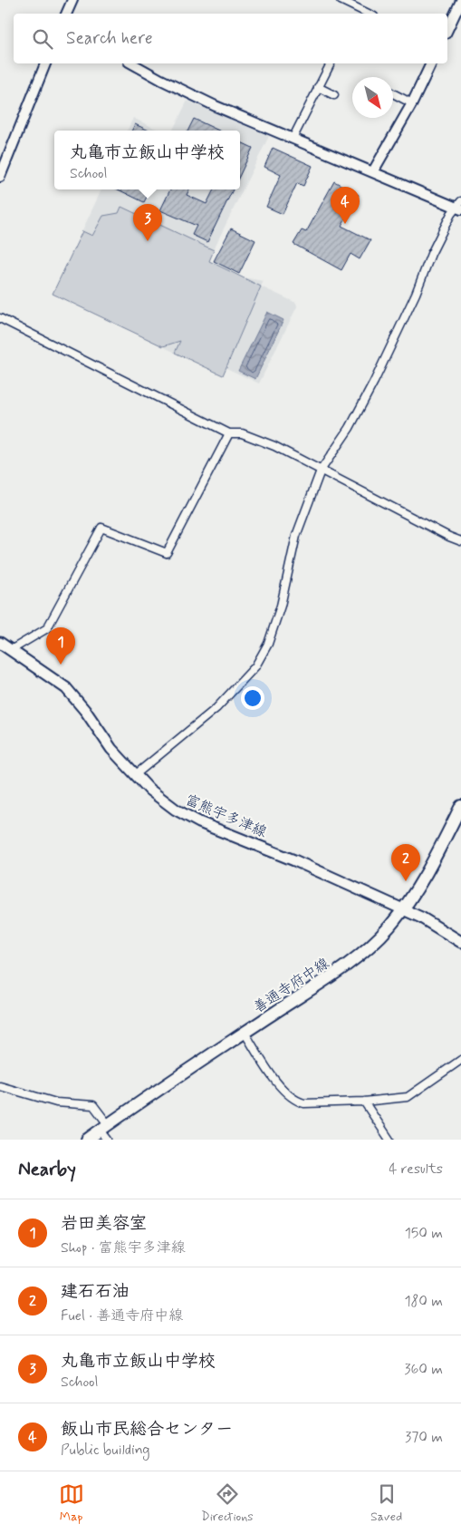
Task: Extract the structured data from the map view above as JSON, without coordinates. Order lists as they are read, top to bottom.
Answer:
{
  "streets": {
    "main road": ["富熊宇多津線", "善通寺府中線"]
  },
  "crossings": [
    ["富熊宇多津線", "善通寺府中線"]
  ],
  "north": "bottom right",
  "page": {
    "search": "Search here",
    "popup": ["丸亀市立飯山中学校", "School"],
    "pins": [
      "4",
      "3",
      "1",
      "2"
    ],
    "heading": ["Nearby", "4 results"],
    "list": [
      {
        "mark": "1",
        "name": "岩田美容室",
        "note": "Shop · 富熊宇多津線",
        "value": "150 m"
      },
      {
        "mark": "2",
        "name": "建石石油",
        "note": "Fuel · 善通寺府中線",
        "value": "180 m"
      },
      {
        "mark": "3",
        "name": "丸亀市立飯山中学校",
        "note": "School",
        "value": "360 m"
      },
      {
        "mark": "4",
        "name": "飯山市民総合センター",
        "note": "Public building",
        "value": "370 m"
      }
    ],
    "nav": ["Map", "Directions", "Saved"]
  }
}
